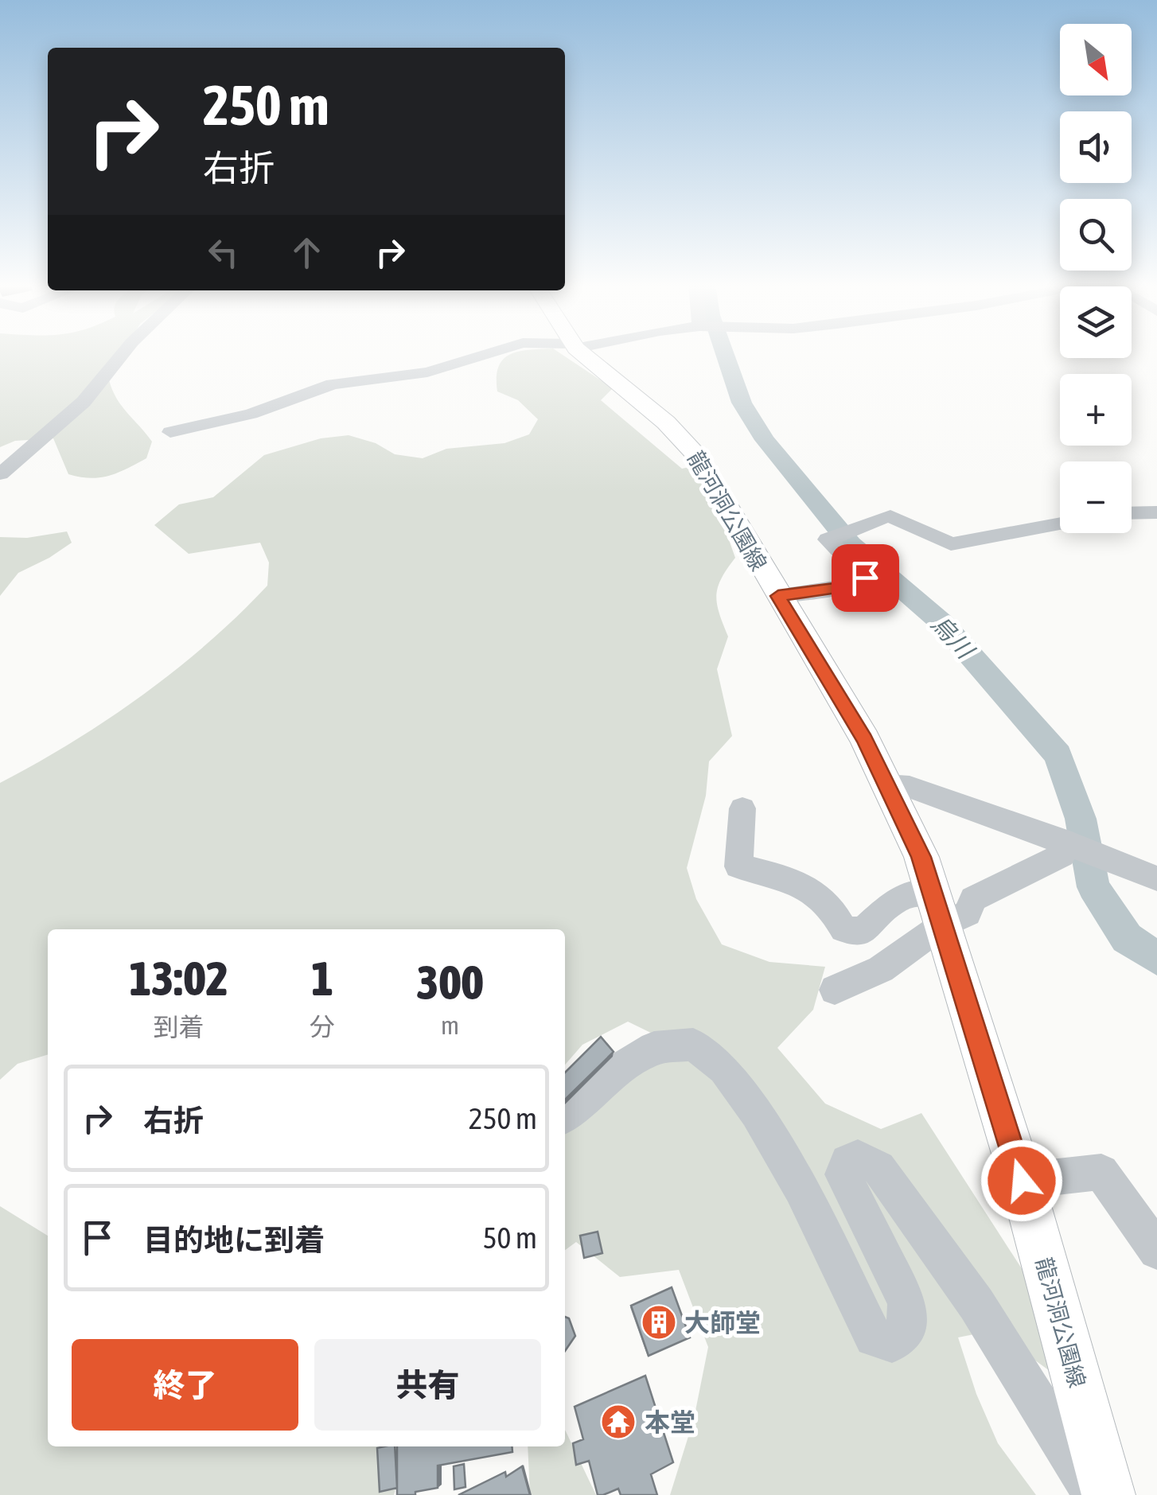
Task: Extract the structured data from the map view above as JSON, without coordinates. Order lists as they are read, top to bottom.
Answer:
{
  "streets": {
    "main road": ["龍河洞公園線"]
  },
  "water": ["烏川"],
  "places": {
    "building": ["大師堂"],
    "temple": ["本堂"]
  },
  "north": "bottom right",
  "page": {
    "map_buttons": ["+", "−"],
    "turn": ["250 m", "右折"],
    "eta": [
      "13:02",
      "到着",
      "1",
      "分",
      "300",
      "m"
    ],
    "list": [
      {
        "name": "右折",
        "value": "250 m"
      },
      {
        "name": "目的地に到着",
        "value": "50 m"
      }
    ],
    "buttons": ["終了", "共有"]
  }
}
